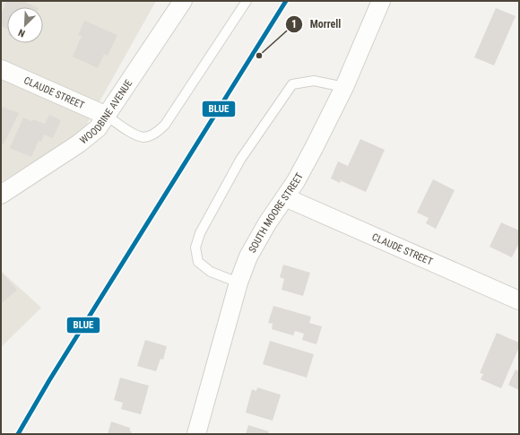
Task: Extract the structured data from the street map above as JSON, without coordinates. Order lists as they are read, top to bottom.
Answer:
{
  "streets": {
    "street": ["CLAUDE STREET", "WOODBINE AVENUE", "SOUTH MOORE STREET"]
  },
  "crossings": [
    ["CLAUDE STREET", "WOODBINE AVENUE"],
    ["CLAUDE STREET", "SOUTH MOORE STREET"]
  ],
  "places": ["Morrell"],
  "lines": ["transit line BLUE"],
  "north": "bottom left"
}
